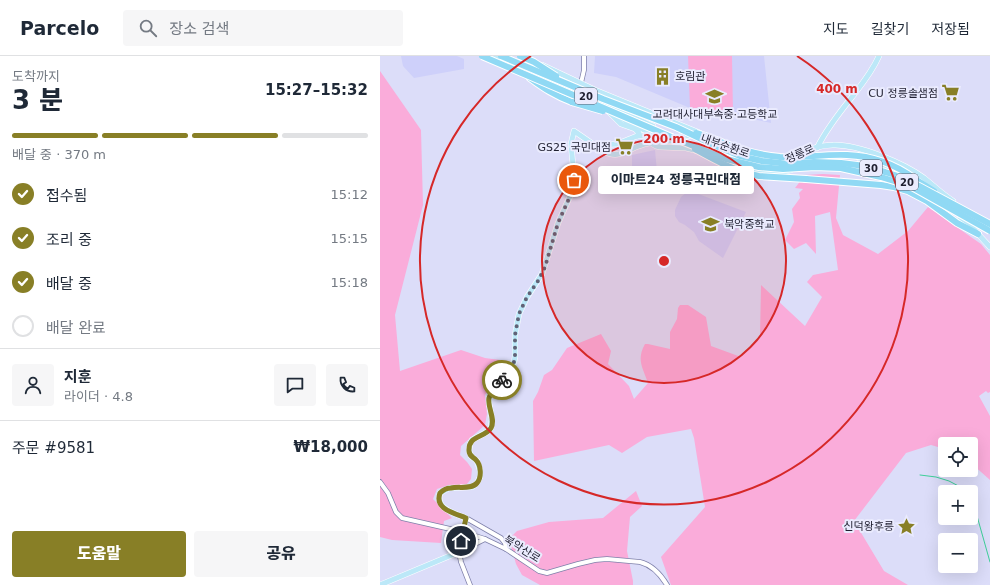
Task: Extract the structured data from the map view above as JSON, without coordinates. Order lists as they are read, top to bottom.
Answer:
{
  "streets": {
    "highway": ["내부순환로", "30"],
    "main road": ["20", "정릉로"],
    "street": ["북악산로"]
  },
  "crossings": [
    ["내부순환로", "정릉로"]
  ],
  "places": {
    "building": ["호림관"],
    "supermarket": ["CU 정릉솔샘점", "GS25 국민대점"],
    "school or university": ["고려대사대부속중·고등학교", "북악중학교"],
    "other": ["이마트24 정릉국민대점"],
    "place": ["신덕왕후릉"]
  },
  "page": {
    "header": "Parcelo",
    "search": "장소 검색",
    "nav": ["지도", "길찾기", "저장됨"],
    "heading": ["3 분", "도착까지", "15:27–15:32"],
    "panel": [
      "지훈",
      "라이더 · 4.8",
      "주문 #9581",
      "₩18,000"
    ],
    "bar": "배달 중 · 370 m",
    "bubble": "이마트24 정릉국민대점",
    "list": [
      ["접수됨", "15:12"],
      ["조리 중", "15:15"],
      ["배달 중", "15:18"],
      "배달 완료"
    ],
    "map_buttons": ["+", "−"],
    "buttons": ["도움말", "공유"]
  },
  "rings": ["400 m", "200 m"]
}
